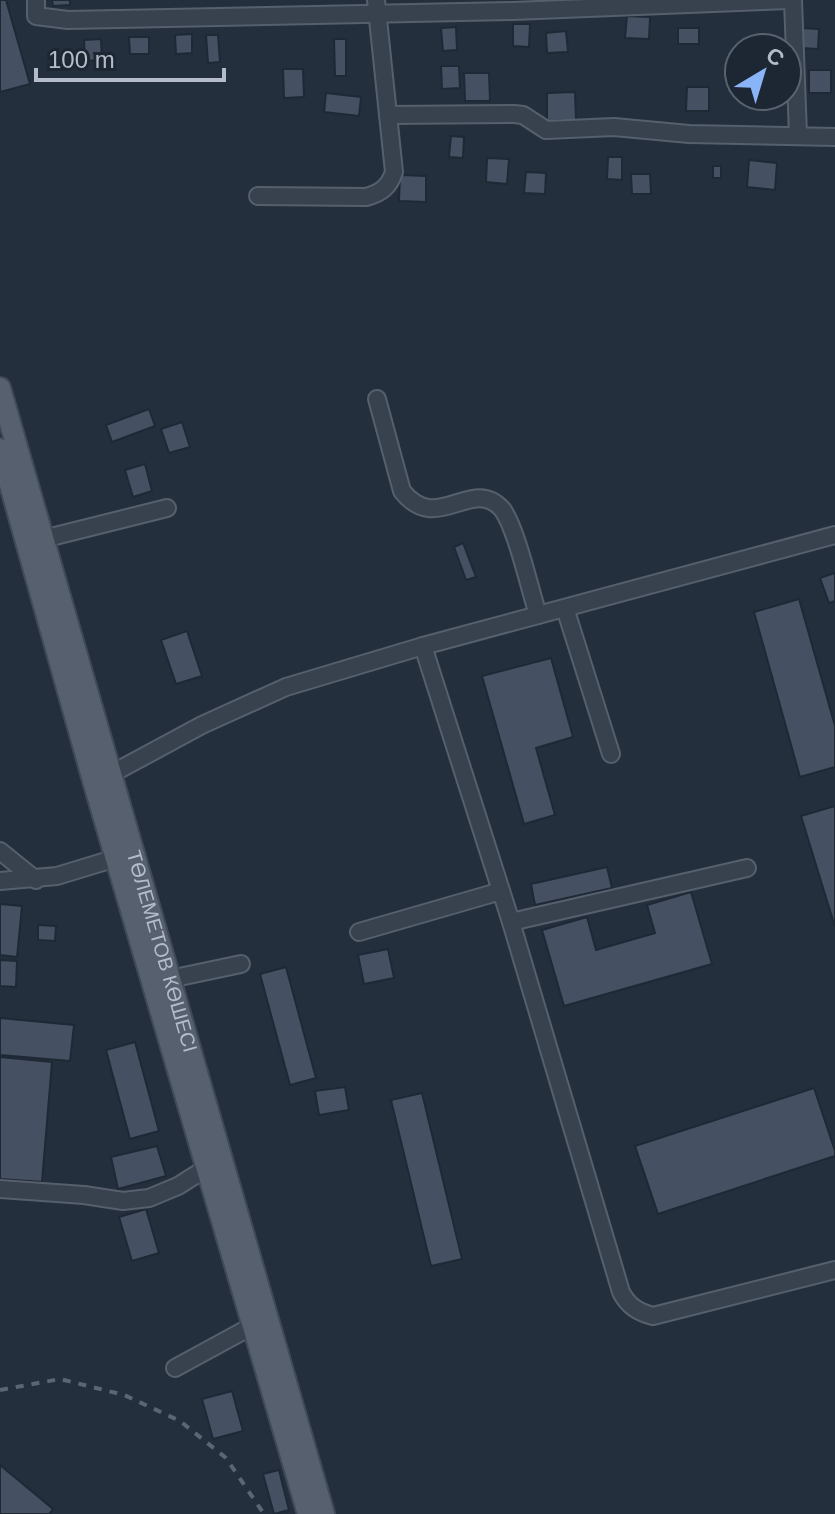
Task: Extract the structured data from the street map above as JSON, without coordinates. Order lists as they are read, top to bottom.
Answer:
{
  "streets": {
    "main road": ["ТӨЛЕМЕТОВ КӨШЕСІ"]
  },
  "scale_bar": "100 m",
  "north": "top right"
}
